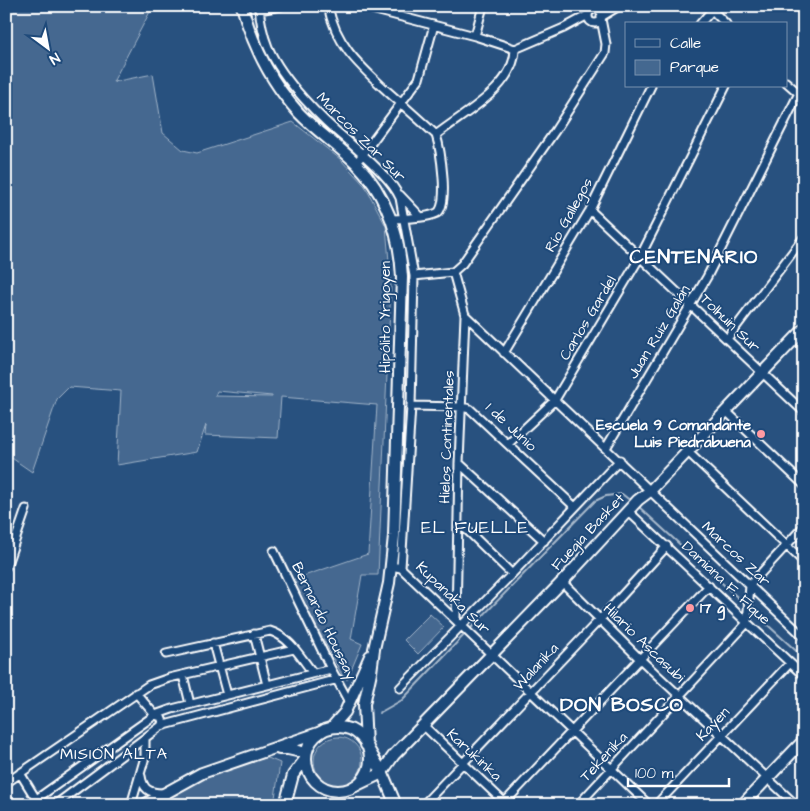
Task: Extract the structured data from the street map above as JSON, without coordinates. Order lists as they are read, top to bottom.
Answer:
{
  "streets": {
    "main road": ["Hipólito Yrigoyen", "Fuegia Basket"],
    "street": [
      "Marcos Zar Sur",
      "Río Gallegos",
      "Carlos Gardel",
      "Tolhuin Sur",
      "Juan Ruiz Galán",
      "1 de Junio",
      "Hielos Continentales",
      "Marcos Zar",
      "Damiana F. Fique",
      "Kupanaka Sur",
      "Bernardo Houssay",
      "Hilario Ascasubi",
      "Walanika",
      "Kayen",
      "Karukinka",
      "Tekenika"
    ]
  },
  "crossings": [
    ["Marcos Zar Sur", "Hipólito Yrigoyen"],
    ["Marcos Zar Sur", "1 de Junio"],
    ["Marcos Zar Sur", "Kupanaka Sur"],
    ["Río Gallegos", "Tolhuin Sur"],
    ["Hipólito Yrigoyen", "Kupanaka Sur"],
    ["Carlos Gardel", "Tolhuin Sur"],
    ["Carlos Gardel", "1 de Junio"],
    ["Tolhuin Sur", "Juan Ruiz Galán"],
    ["Tolhuin Sur", "Fuegia Basket"],
    ["1 de Junio", "Hielos Continentales"],
    ["Hielos Continentales", "Kupanaka Sur"],
    ["Fuegia Basket", "Marcos Zar"],
    ["Fuegia Basket", "Damiana F. Fique"],
    ["Fuegia Basket", "Kupanaka Sur"],
    ["Fuegia Basket", "Hilario Ascasubi"],
    ["Fuegia Basket", "Karukinka"],
    ["Damiana F. Fique", "Walanika"],
    ["Damiana F. Fique", "Kayen"],
    ["Damiana F. Fique", "Tekenika"],
    ["Kupanaka Sur", "Walanika"],
    ["Kupanaka Sur", "Tekenika"],
    ["Hilario Ascasubi", "Walanika"],
    ["Hilario Ascasubi", "Kayen"],
    ["Hilario Ascasubi", "Tekenika"],
    ["Walanika", "Karukinka"]
  ],
  "districts": [
    "CENTENARIO",
    "EL FUELLE",
    "DON BOSCO",
    "MISIÓN ALTA"
  ],
  "places": ["Escuela 9 Comandante Luis Piedrabuena", "17 g"],
  "legend": ["Calle", "Parque"],
  "scale_bar": "100 m",
  "north": "bottom right"
}
